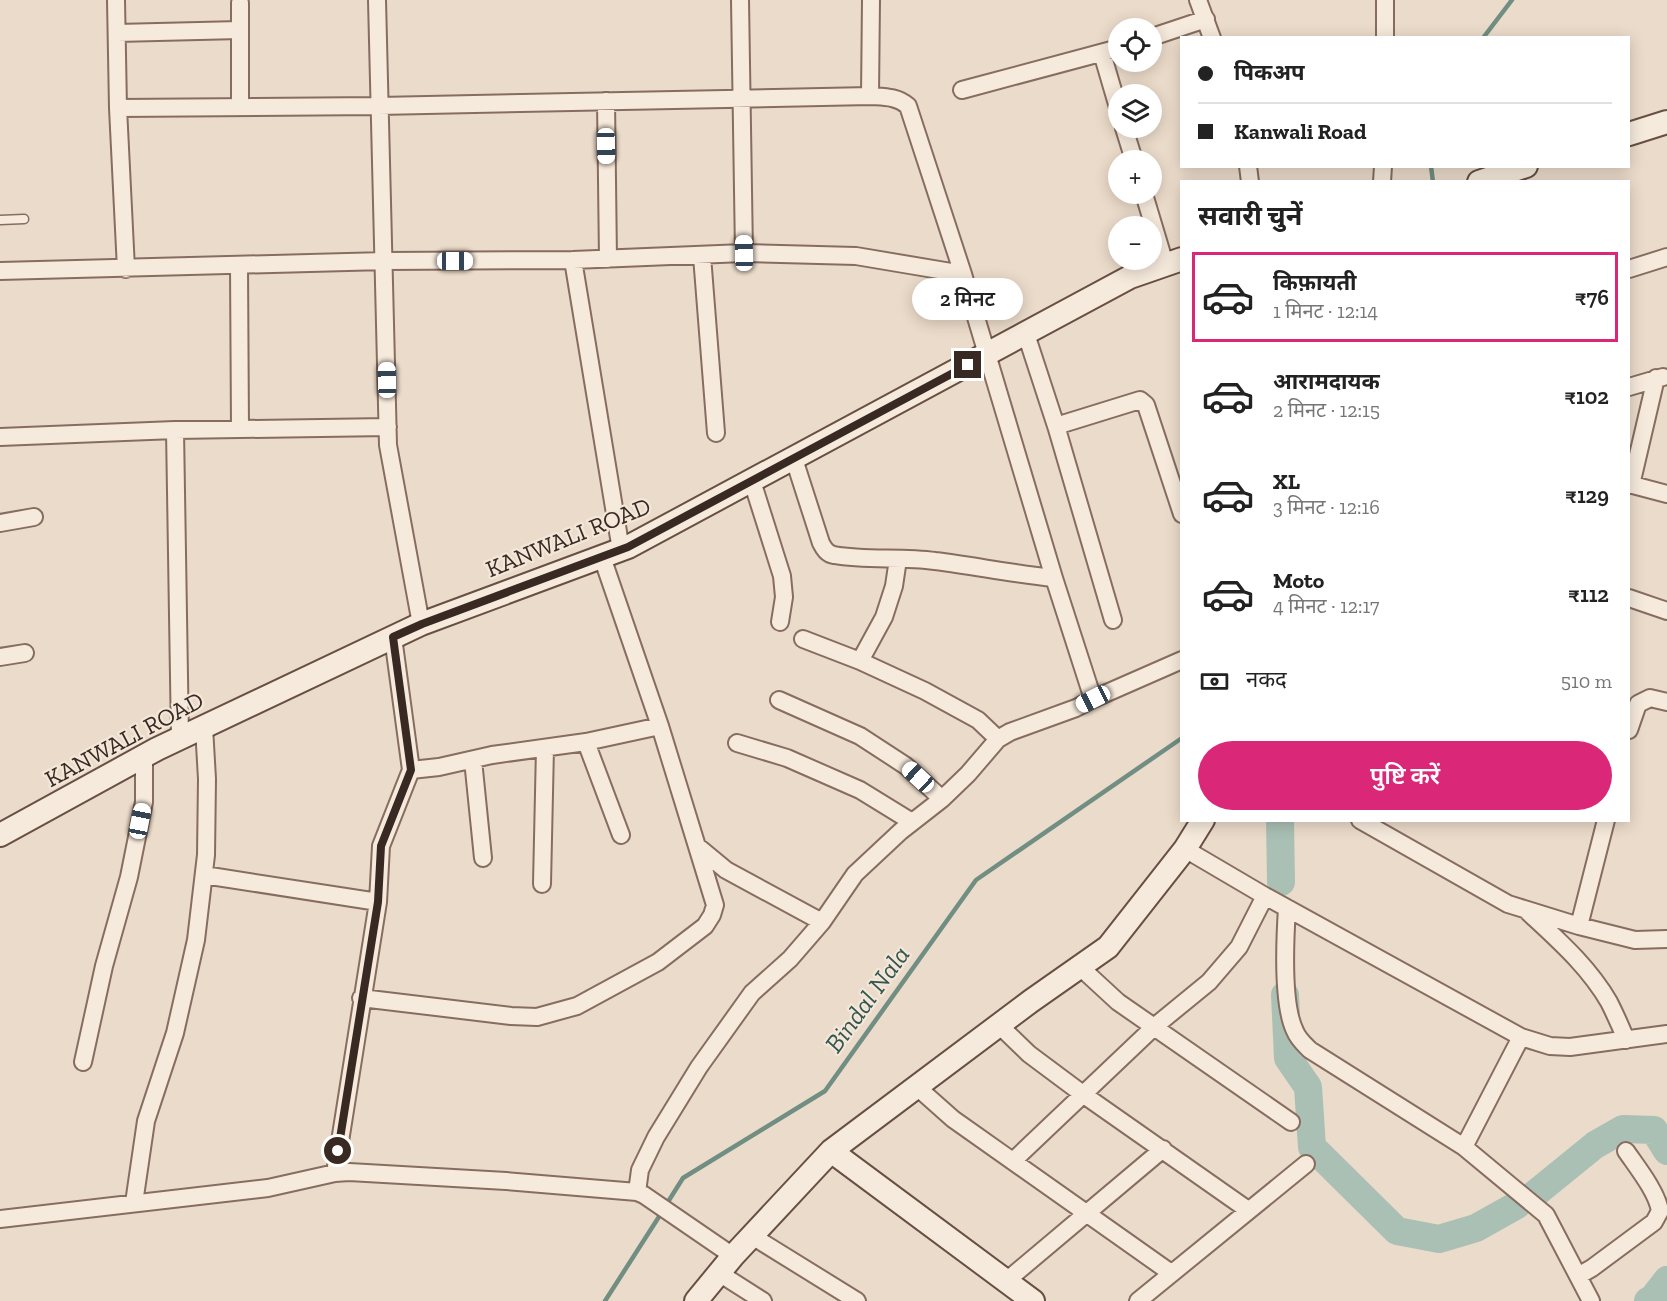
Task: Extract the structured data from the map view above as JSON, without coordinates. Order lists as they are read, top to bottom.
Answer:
{
  "streets": {
    "street": ["KANWALI ROAD"]
  },
  "water": ["Bindal Nala"],
  "page": {
    "map_buttons": ["+", "−"],
    "banner": ["पिकअप", "Kanwali Road"],
    "heading": "सवारी चुनें",
    "list": [
      {
        "name": "किफ़ायती",
        "note": "1 मिनट · 12:14",
        "value": "₹76"
      },
      {
        "name": "आरामदायक",
        "note": "2 मिनट · 12:15",
        "value": "₹102"
      },
      {
        "name": "XL",
        "note": "3 मिनट · 12:16",
        "value": "₹129"
      },
      {
        "name": "Moto",
        "note": "4 मिनट · 12:17",
        "value": "₹112"
      }
    ],
    "bubble": "2 मिनट",
    "pay": ["नकद", "510 m"],
    "buttons": "पुष्टि करें"
  }
}
